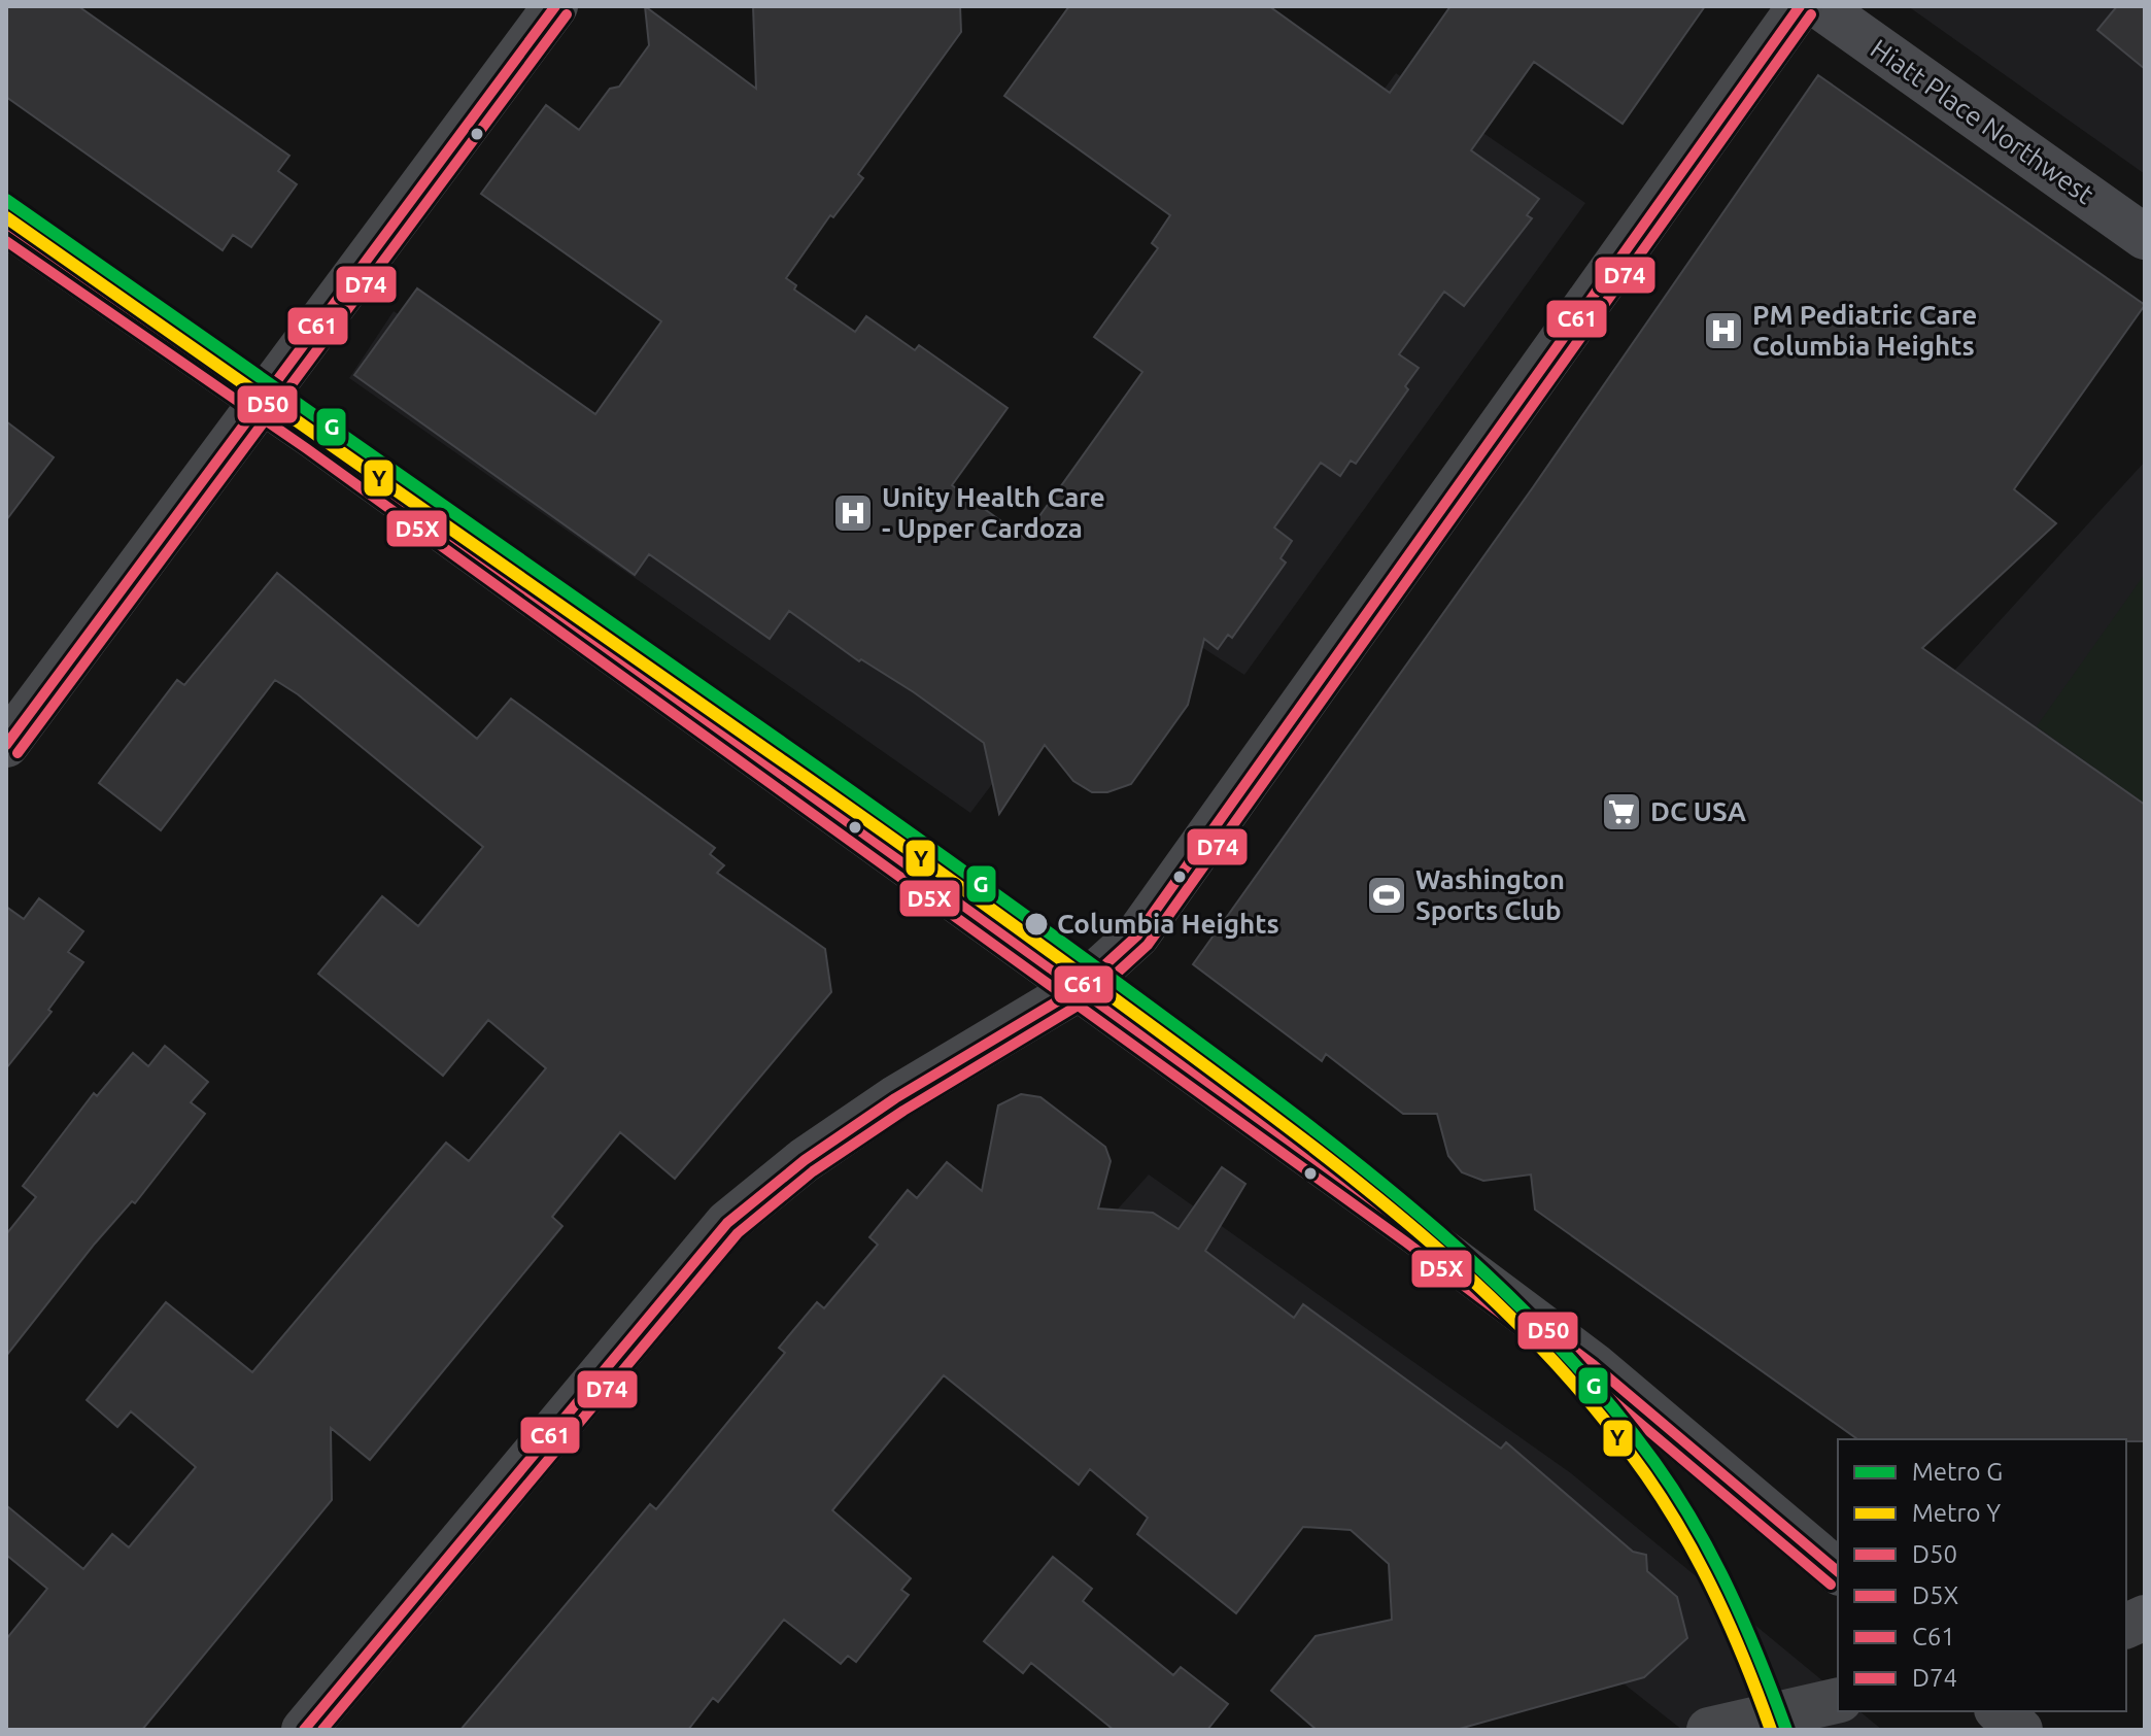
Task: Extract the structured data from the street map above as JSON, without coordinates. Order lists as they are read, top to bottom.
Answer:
{
  "streets": {
    "street": ["Hiatt Place Northwest"]
  },
  "places": {
    "hospital": ["PM Pediatric Care Columbia Heights", "Unity Health Care - Upper Cardoza"],
    "supermarket": ["DC USA"],
    "sports": ["Washington Sports Club"],
    "other": ["Columbia Heights"]
  },
  "lines": [
    "transit line C61",
    "transit line D74",
    "metro line G",
    "metro line Y",
    "transit line D50",
    "transit line D5X"
  ],
  "legend": [
    "Metro G",
    "Metro Y",
    "D50",
    "D5X",
    "C61",
    "D74"
  ]
}
